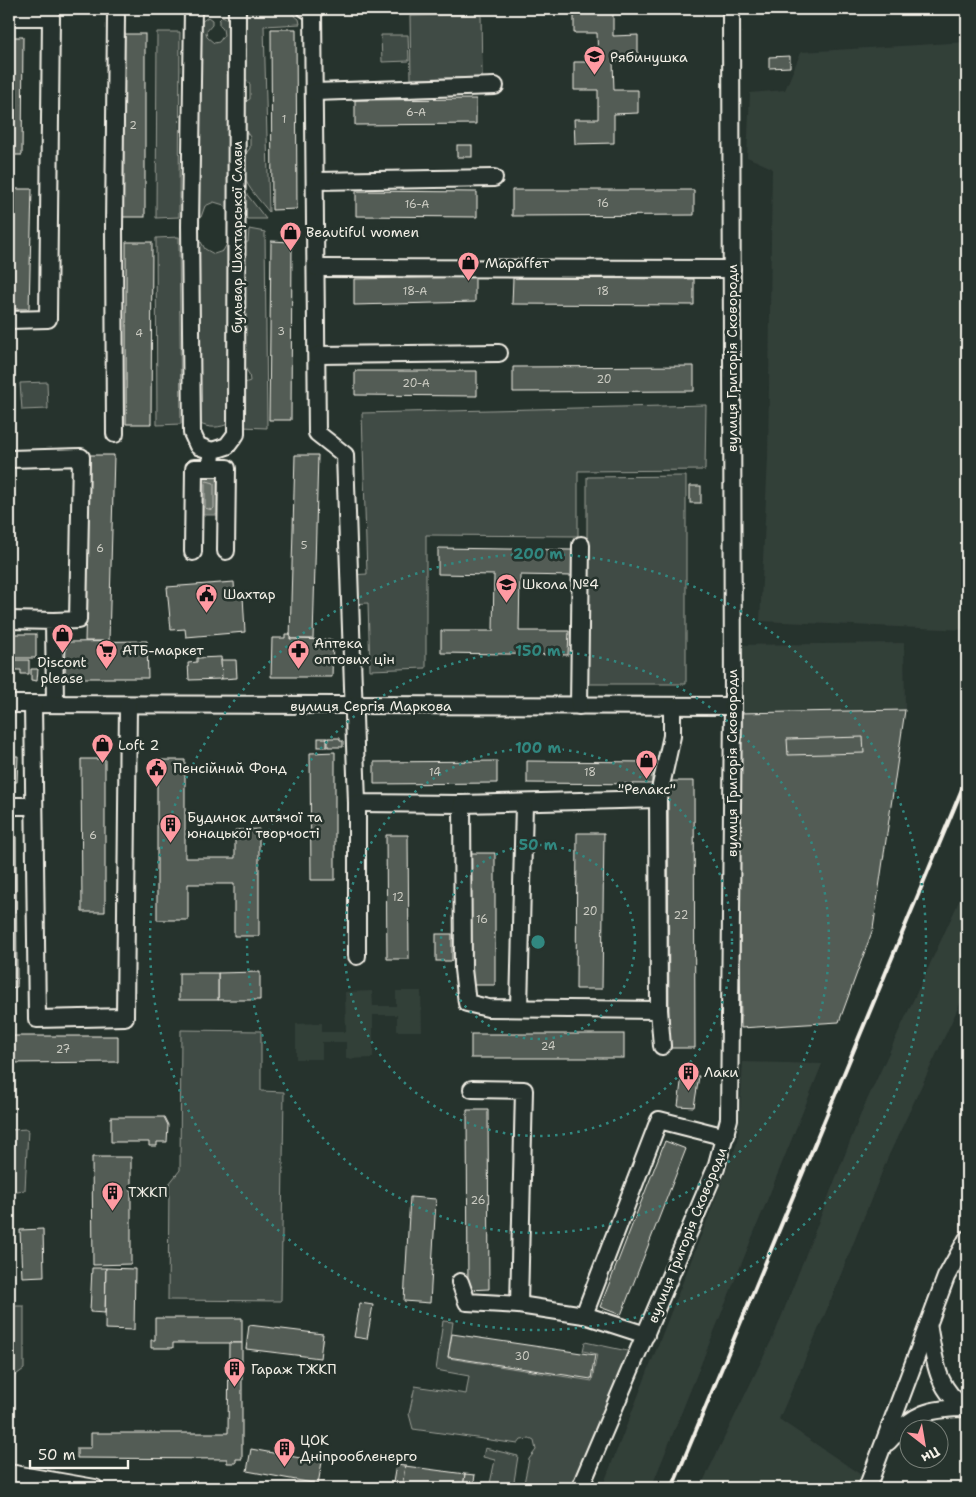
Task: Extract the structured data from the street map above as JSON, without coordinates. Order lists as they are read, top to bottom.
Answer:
{
  "streets": {
    "street": ["бульвар Шахтарської Слави", "вулиця Григорія Сковороди", "вулиця Сергія Маркова"]
  },
  "crossings": [
    ["вулиця Григорія Сковороди", "вулиця Сергія Маркова"]
  ],
  "places": {
    "school or university": ["Рябинушка", "Школа №4"],
    "shop": [
      "Beautiful women",
      "Мараffет",
      "Discont please",
      "Loft 2",
      "\"Релакс\""
    ],
    "public building": ["Шахтар", "Пенсійний Фонд"],
    "supermarket": ["АТБ-маркет"],
    "pharmacy": ["Аптека оптових цін"],
    "building": [
      "Будинок дитячої та юнацької творчості",
      "Лаки",
      "ТЖКП",
      "Гараж ТЖКП",
      "ЦОК Дніпрообленерго"
    ]
  },
  "house_numbers": [
    "6-А",
    "1",
    "2",
    "16",
    "16-А",
    "18-А",
    "18",
    "3",
    "4",
    "20",
    "20-А",
    "5",
    "6",
    "14",
    "18",
    "6",
    "12",
    "20",
    "22",
    "16",
    "24",
    "27",
    "26",
    "30"
  ],
  "scale_bar": "50 m",
  "north": "bottom right",
  "rings": [
    "200 m",
    "150 m",
    "100 m",
    "50 m"
  ]
}
